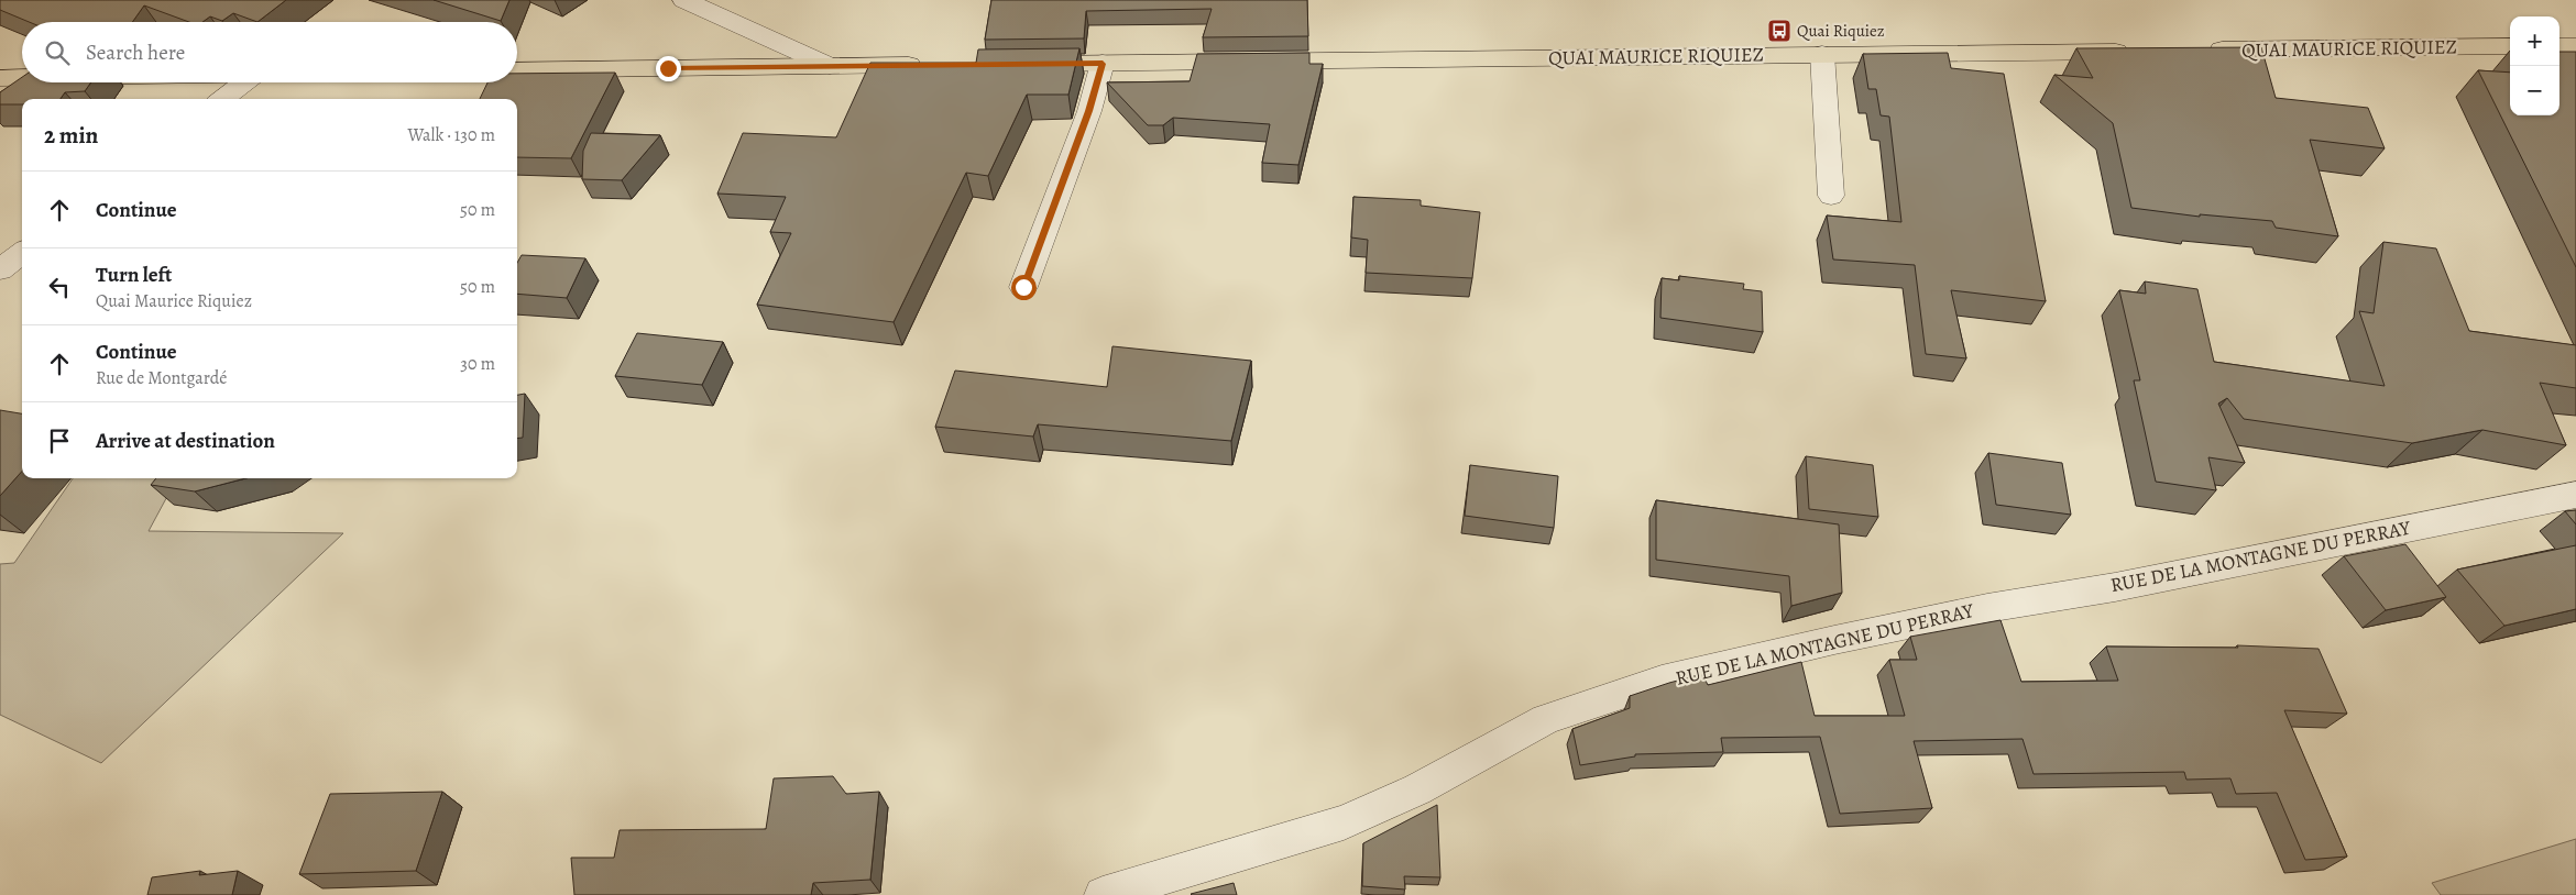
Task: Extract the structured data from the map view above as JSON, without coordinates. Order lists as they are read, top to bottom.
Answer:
{
  "streets": {
    "main road": ["QUAI MAURICE RIQUIEZ"],
    "street": ["RUE DE LA MONTAGNE DU PERRAY"]
  },
  "places": {
    "bus stop": ["Quai Riquiez"]
  },
  "page": {
    "map_buttons": ["+", "−"],
    "search": "Search here",
    "heading": ["2 min", "Walk · 130 m"],
    "list": [
      ["Continue", "50 m"],
      ["Turn left", "Quai Maurice Riquiez", "50 m"],
      ["Continue", "Rue de Montgardé", "30 m"],
      "Arrive at destination"
    ]
  }
}
